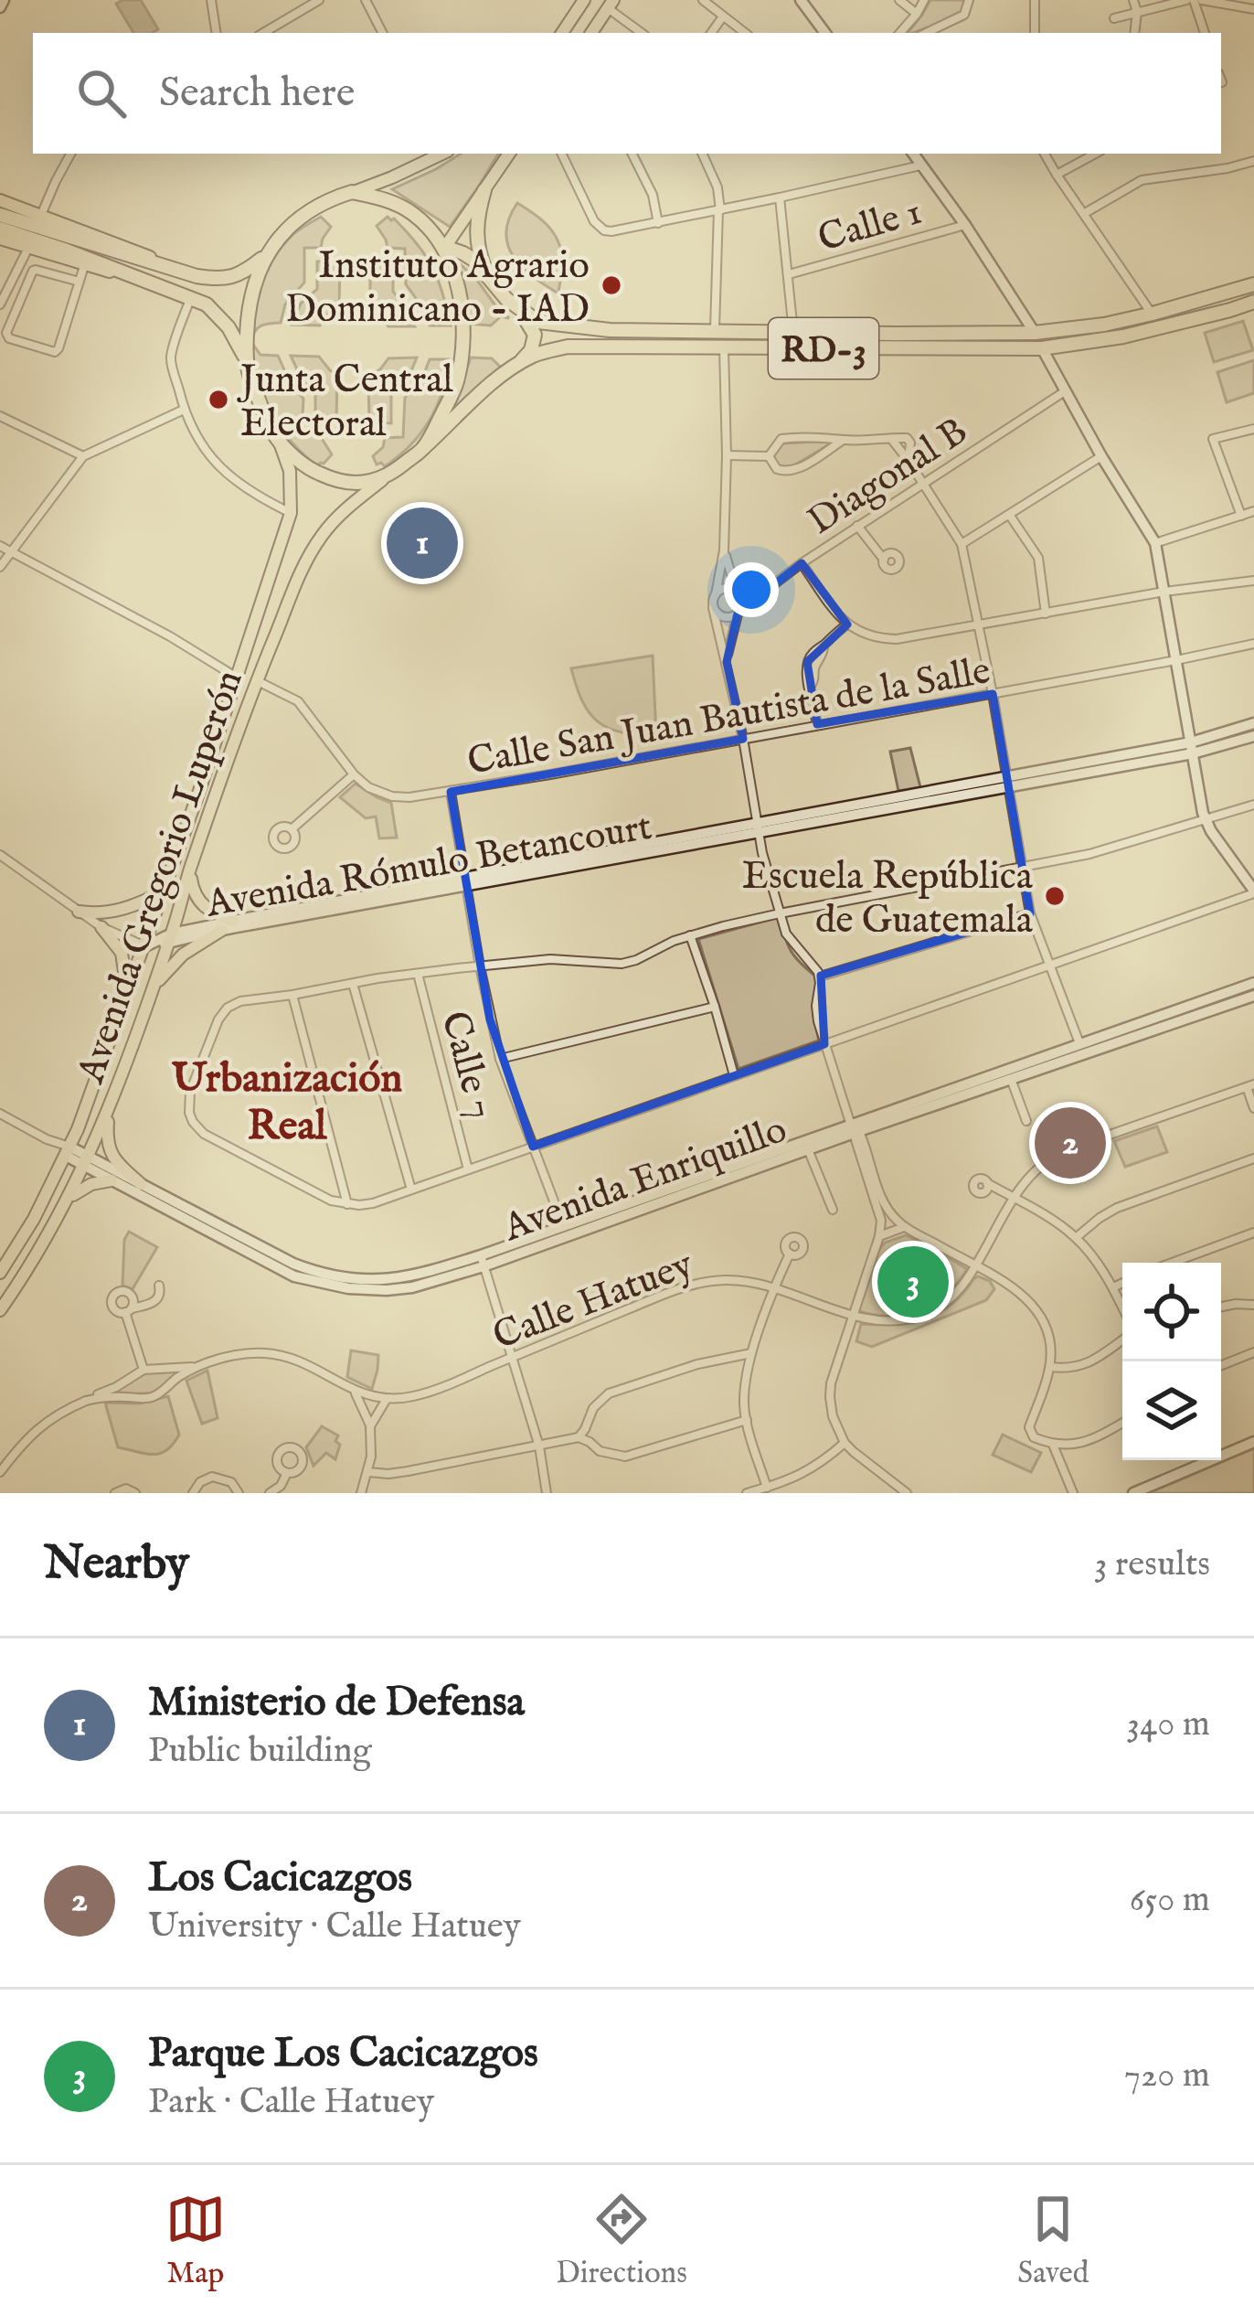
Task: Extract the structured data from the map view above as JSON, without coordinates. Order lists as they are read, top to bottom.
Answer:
{
  "streets": {
    "highway": ["RD-3"],
    "main road": ["Avenida Rómulo Betancourt", "Avenida Gregorio Luperón", "Avenida Enriquillo"],
    "street": [
      "Calle 1",
      "Diagonal B",
      "Calle San Juan Bautista de la Salle",
      "Calle 7",
      "Calle Hatuey"
    ]
  },
  "crossings": [
    ["RD-3", "Avenida Gregorio Luperón"],
    ["Calle San Juan Bautista de la Salle", "Avenida Gregorio Luperón"],
    ["Avenida Rómulo Betancourt", "Avenida Gregorio Luperón"],
    ["Avenida Gregorio Luperón", "Avenida Enriquillo"]
  ],
  "districts": ["Urbanización Real"],
  "places": ["Instituto Agrario Dominicano - IAD", "Junta Central Electoral", "Escuela República de Guatemala"],
  "page": {
    "search": "Search here",
    "pins": ["1", "2", "3"],
    "heading": ["Nearby", "3 results"],
    "list": [
      {
        "mark": "1",
        "name": "Ministerio de Defensa",
        "note": "Public building",
        "value": "340 m"
      },
      {
        "mark": "2",
        "name": "Los Cacicazgos",
        "note": "University · Calle Hatuey",
        "value": "650 m"
      },
      {
        "mark": "3",
        "name": "Parque Los Cacicazgos",
        "note": "Park · Calle Hatuey",
        "value": "720 m"
      }
    ],
    "nav": ["Map", "Directions", "Saved"]
  }
}
